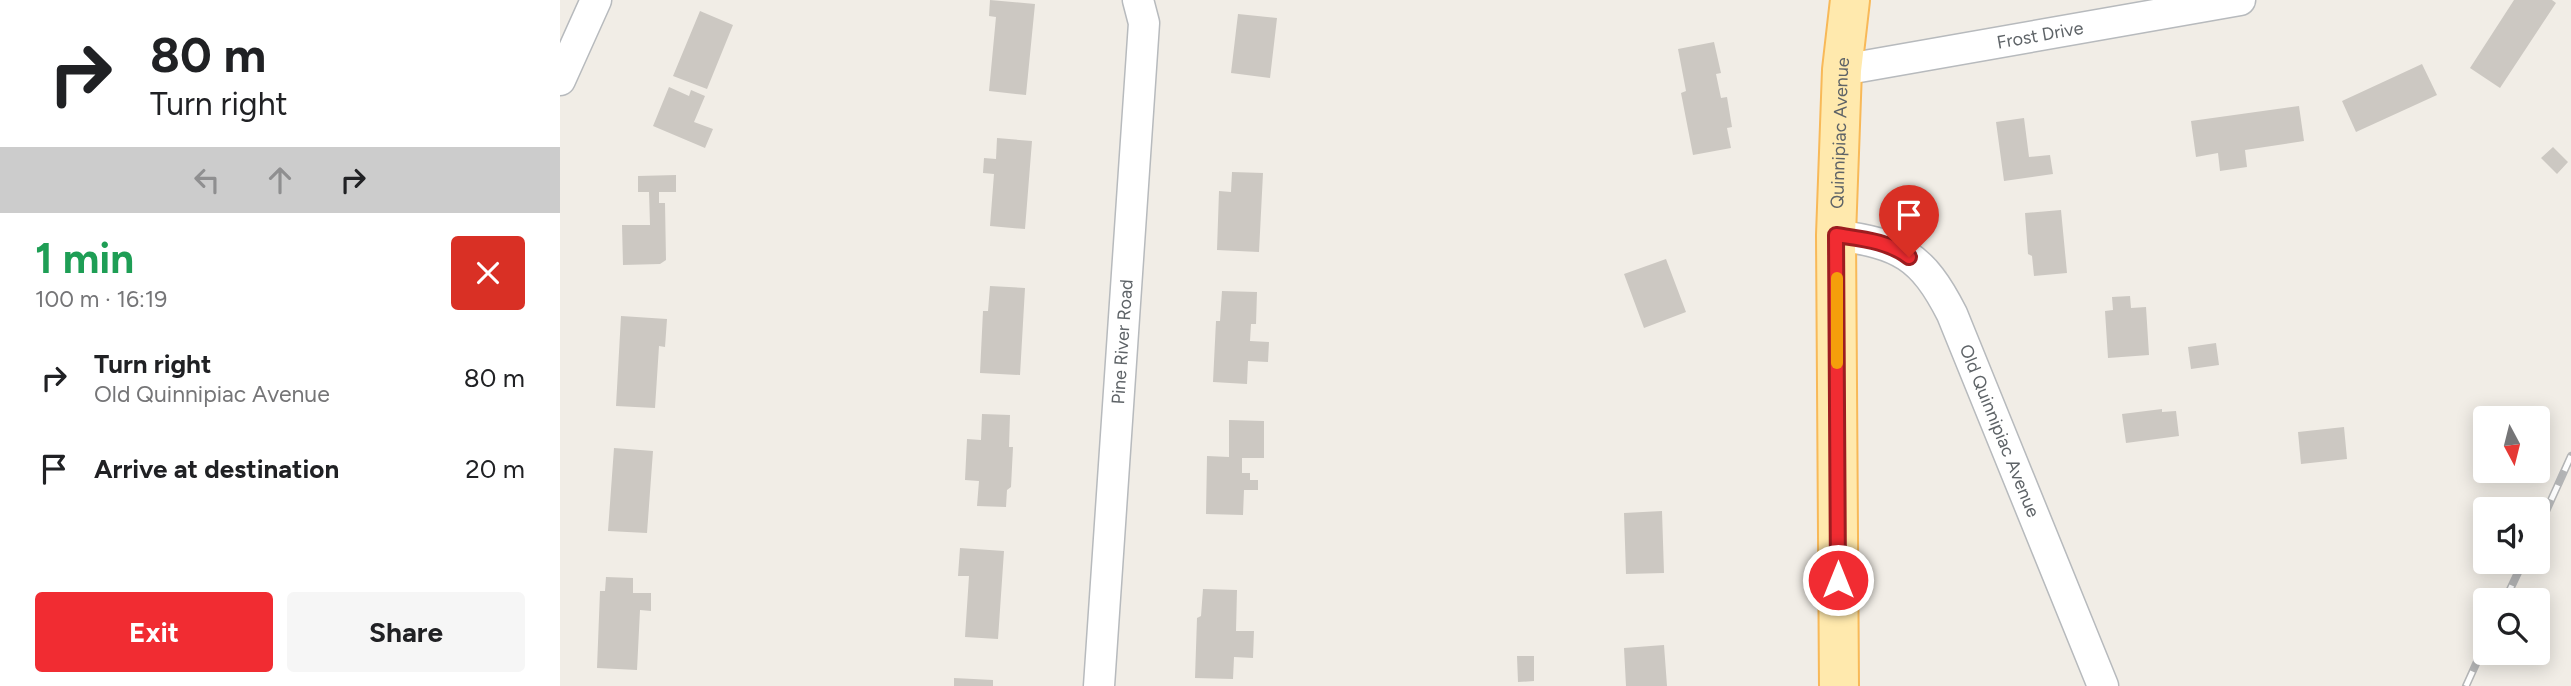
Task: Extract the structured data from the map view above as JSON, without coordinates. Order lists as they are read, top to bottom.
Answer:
{
  "streets": {
    "main road": ["Quinnipiac Avenue"],
    "street": ["Frost Drive", "Pine River Road", "Old Quinnipiac Avenue"]
  },
  "crossings": [
    ["Frost Drive", "Quinnipiac Avenue"],
    ["Quinnipiac Avenue", "Old Quinnipiac Avenue"]
  ],
  "north": "bottom",
  "page": {
    "turn": ["80 m", "Turn right"],
    "heading": ["1 min", "100 m · 16:19"],
    "list": [
      {
        "name": "Turn right",
        "note": "Old Quinnipiac Avenue",
        "value": "80 m"
      },
      {
        "name": "Arrive at destination",
        "value": "20 m"
      }
    ],
    "buttons": ["Exit", "Share"]
  }
}
